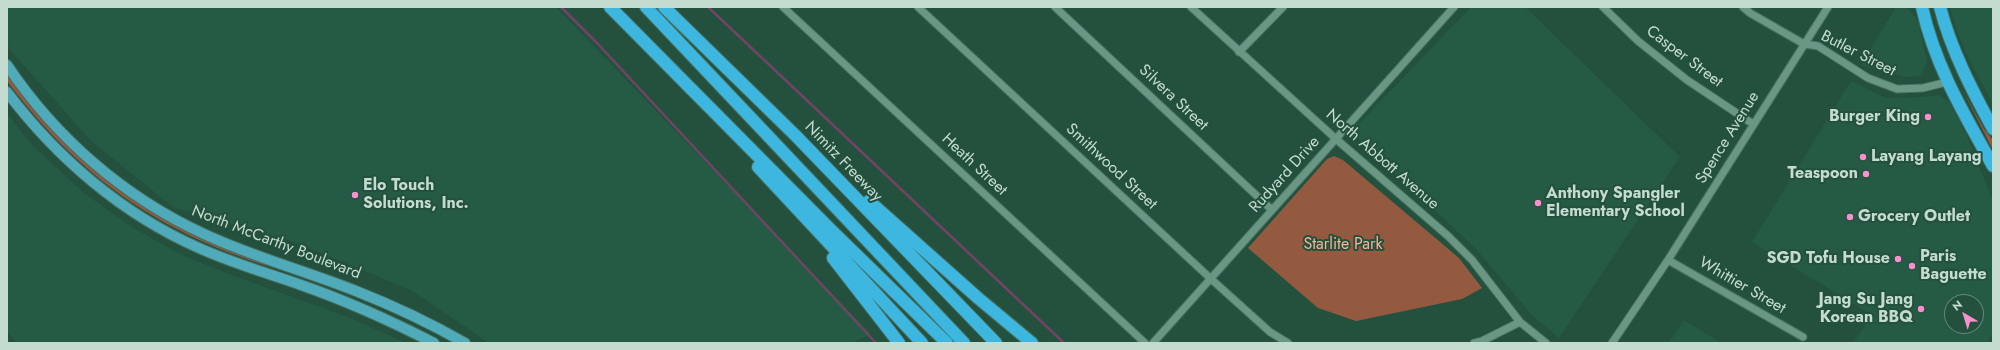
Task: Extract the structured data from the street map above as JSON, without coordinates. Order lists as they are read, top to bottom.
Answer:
{
  "streets": {
    "highway": ["Nimitz Freeway"],
    "main road": ["North McCarthy Boulevard"],
    "street": [
      "Butler Street",
      "Casper Street",
      "Silvera Street",
      "Spence Avenue",
      "North Abbott Avenue",
      "Heath Street",
      "Smithwood Street",
      "Rudyard Drive",
      "Whittier Street"
    ]
  },
  "crossings": [
    ["Butler Street", "Spence Avenue"],
    ["Casper Street", "Spence Avenue"],
    ["Silvera Street", "Rudyard Drive"],
    ["Spence Avenue", "Whittier Street"],
    ["North Abbott Avenue", "Rudyard Drive"],
    ["Smithwood Street", "Rudyard Drive"]
  ],
  "parks": ["Starlite Park"],
  "places": [
    "Burger King",
    "Layang Layang",
    "Teaspoon",
    "Elo Touch Solutions, Inc.",
    "Anthony Spangler Elementary School",
    "Grocery Outlet",
    "SGD Tofu House",
    "Paris Baguette",
    "Jang Su Jang Korean BBQ"
  ],
  "north": "top left"
}
